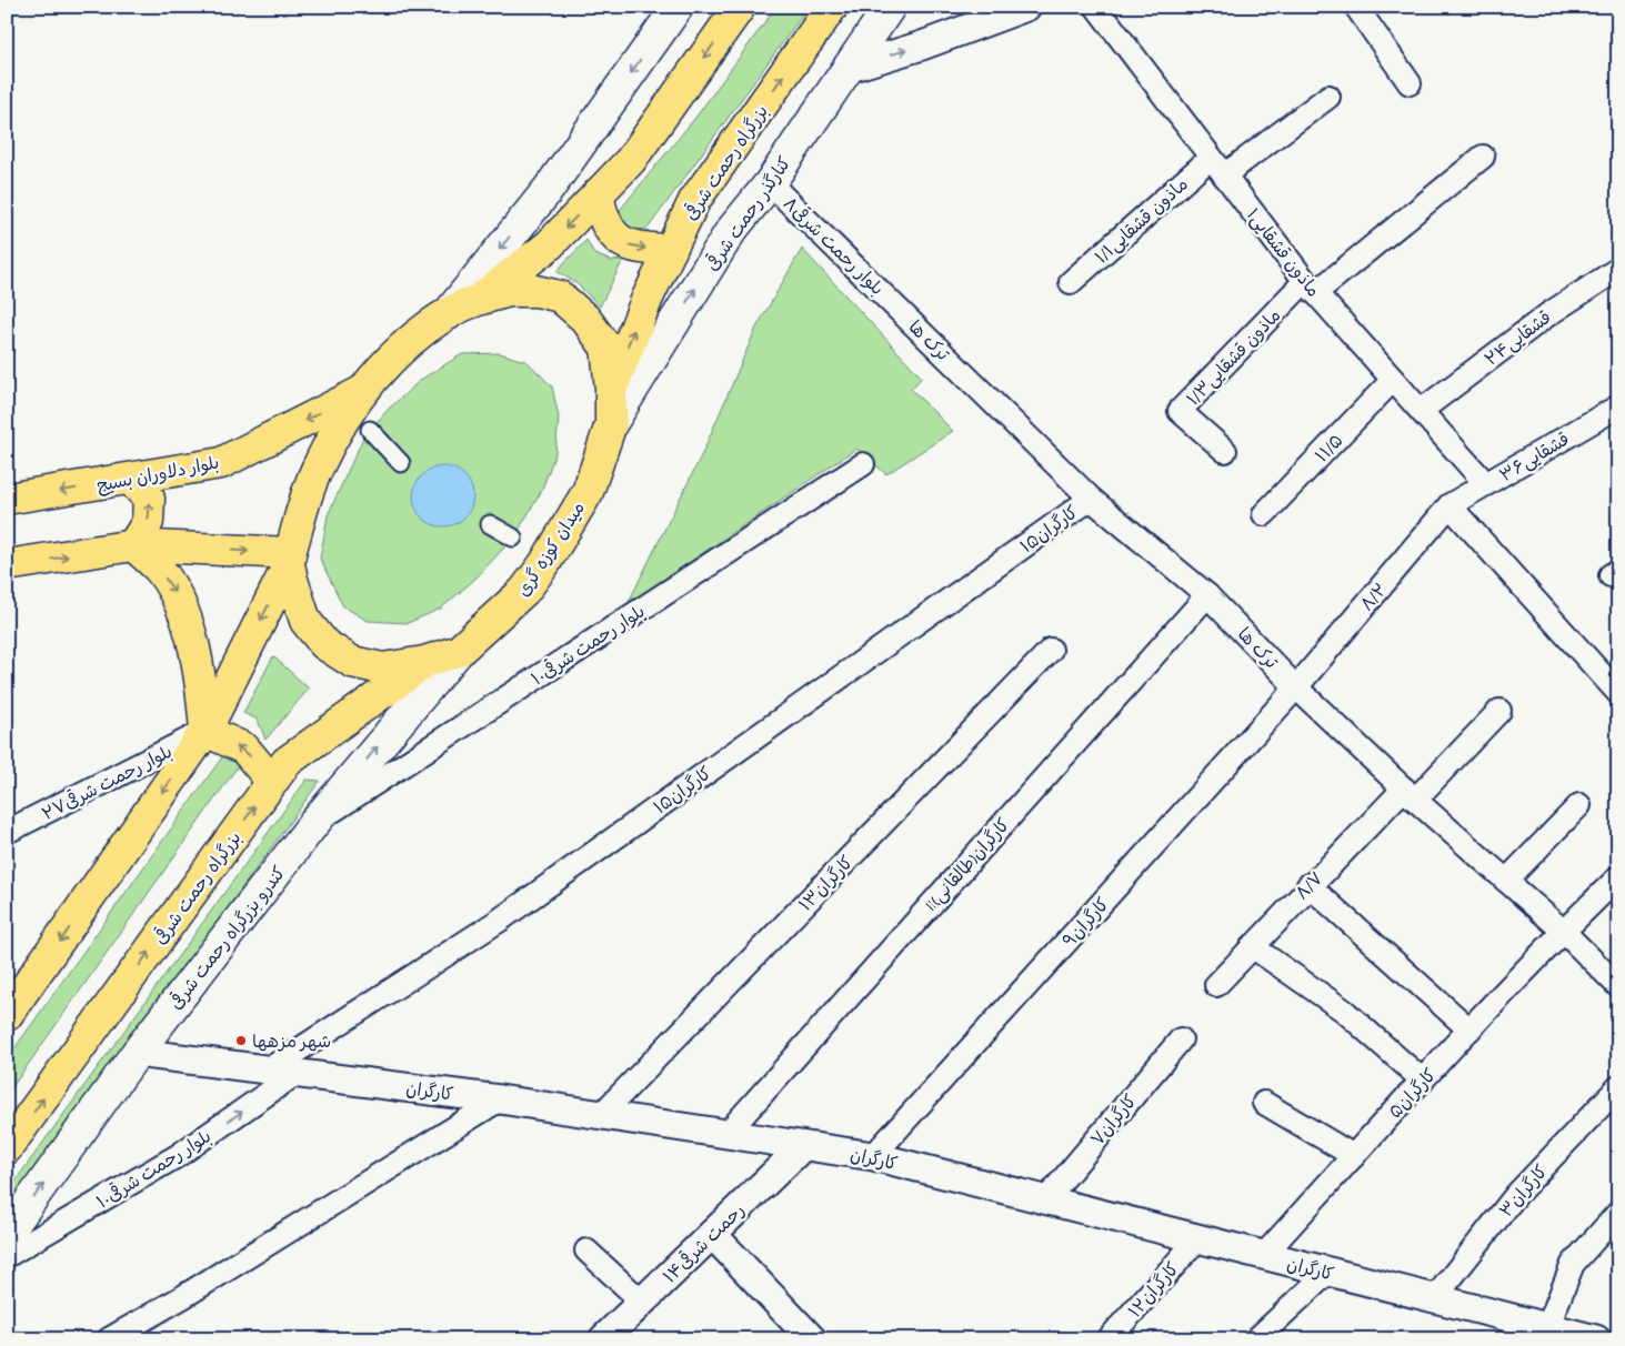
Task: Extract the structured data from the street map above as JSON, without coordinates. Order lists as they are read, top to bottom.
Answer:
{
  "streets": {
    "main road": [
      "بزرگراه رحمت شرقی",
      "کنارگذر رحمت شرقی",
      "بلوار دلاوران بسیج",
      "میدان کوزه گری",
      "کندرو بزرگراه رحمت شرقی"
    ],
    "street": [
      "ماذون قشقایی۱/۱",
      "بلوار رحمت شرقی۸",
      "ماذون قشقایی۱",
      "قشقایی۲۴",
      "ترک ها",
      "ماذون قشقایی۱/۳",
      "۱۱/۵",
      "قشقایی۳۶",
      "۱۵کارگران",
      "۸/۲",
      "۱۰بلوار رحمت شرقی",
      "بلوار رحمت شرقی۲۷",
      "11کارگران(طالقانی)",
      "کارگران۱۳",
      "۸/۷",
      "کارگران۹",
      "کارگران",
      "کارگران۵",
      "کارگران۷",
      "بلوار رحمت شرقی۱۰",
      "کارگران۳",
      "۱۴رحمت شرقی",
      "۱۲کارگران"
    ]
  },
  "crossings": [
    ["بزرگراه رحمت شرقی", "میدان کوزه گری"],
    ["کنارگذر رحمت شرقی", "بلوار رحمت شرقی۸"],
    ["کنارگذر رحمت شرقی", "میدان کوزه گری"],
    ["ماذون قشقایی۱/۱", "ماذون قشقایی۱"],
    ["بلوار رحمت شرقی۸", "ترک ها"],
    ["ماذون قشقایی۱", "قشقایی۲۴"],
    ["ماذون قشقایی۱", "ماذون قشقایی۱/۳"],
    ["ماذون قشقایی۱", "۱۱/۵"],
    ["ماذون قشقایی۱", "قشقایی۳۶"],
    ["ترک ها", "۱۵کارگران"],
    ["ترک ها", "۸/۲"],
    ["ترک ها", "11کارگران(طالقانی)"],
    ["ترک ها", "۸/۷"],
    ["ترک ها", "کارگران۹"],
    ["ترک ها", "کارگران۵"],
    ["قشقایی۳۶", "۸/۲"],
    ["بلوار دلاوران بسیج", "میدان کوزه گری"],
    ["۱۵کارگران", "کارگران"],
    ["میدان کوزه گری", "کندرو بزرگراه رحمت شرقی"],
    ["۸/۲", "کارگران۹"],
    ["۱۰بلوار رحمت شرقی", "کندرو بزرگراه رحمت شرقی"],
    ["11کارگران(طالقانی)", "کارگران"],
    ["کارگران۱۳", "کارگران"],
    ["کارگران۹", "کارگران"],
    ["کندرو بزرگراه رحمت شرقی", "کارگران"],
    ["کارگران", "کارگران۵"],
    ["کارگران", "کارگران۷"],
    ["کارگران", "بلوار رحمت شرقی۱۰"],
    ["کارگران", "کارگران۳"],
    ["کارگران", "۱۴رحمت شرقی"],
    ["کارگران", "۱۲کارگران"]
  ],
  "places": ["شهر مزهها"]
}
